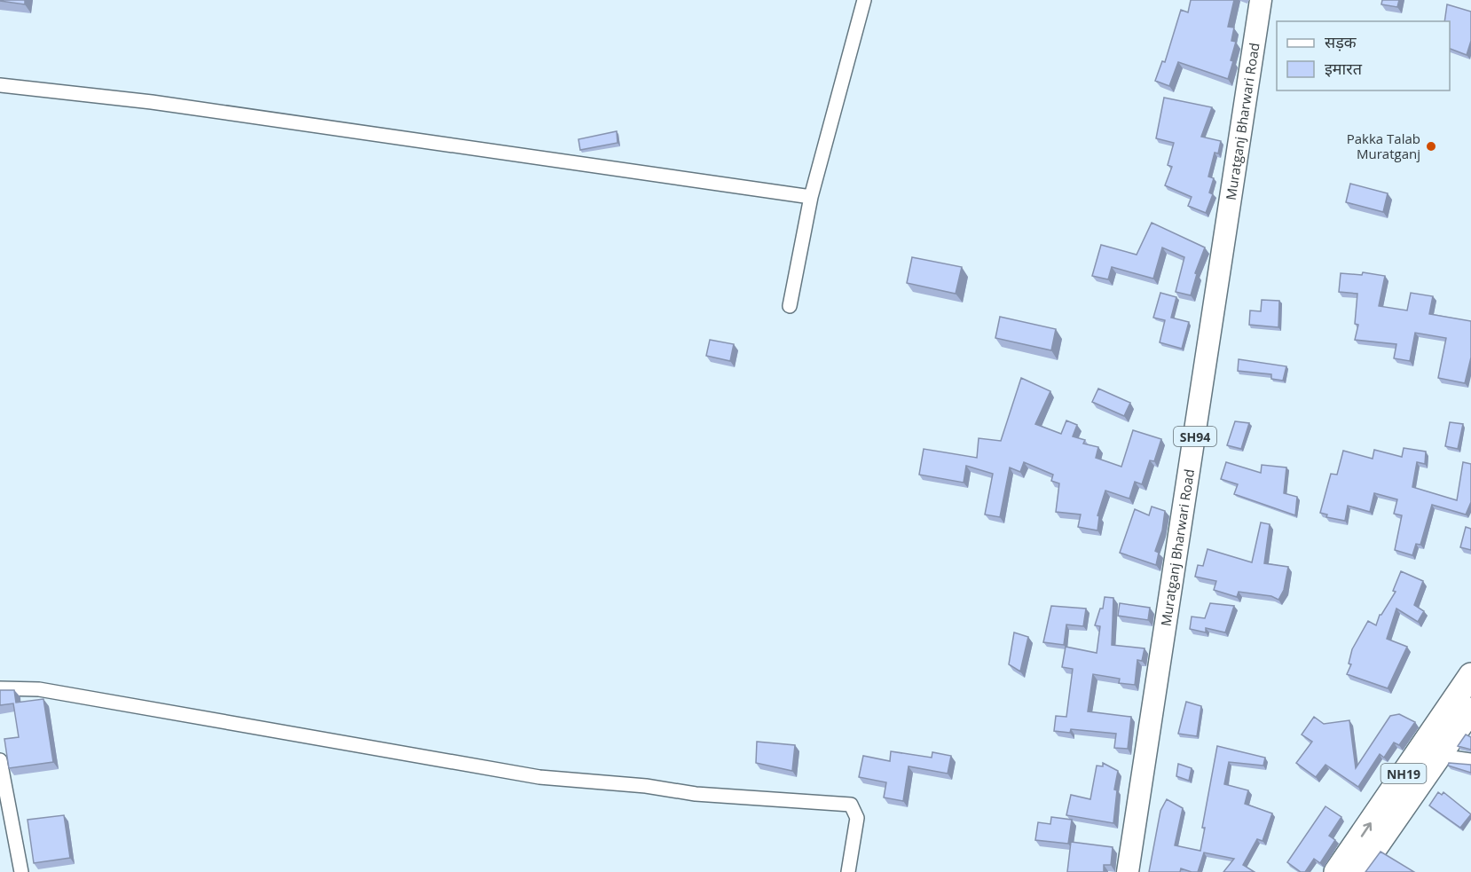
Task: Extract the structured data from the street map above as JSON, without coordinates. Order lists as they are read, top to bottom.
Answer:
{
  "streets": {
    "highway": ["NH19"],
    "main road": ["Muratganj Bharwari Road", "SH94"]
  },
  "places": ["Pakka Talab Muratganj"],
  "legend": ["सड़क", "इमारत"]
}
